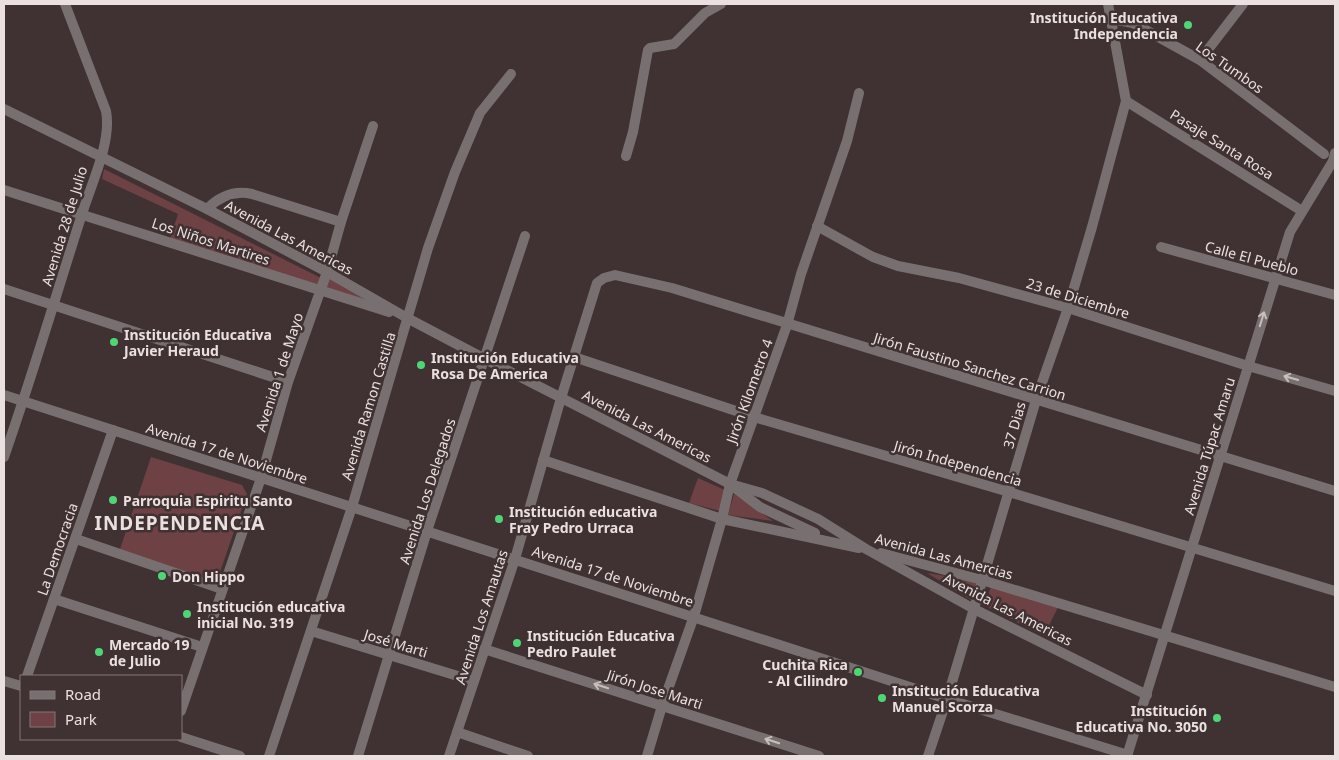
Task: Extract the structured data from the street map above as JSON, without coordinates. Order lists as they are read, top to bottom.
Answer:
{
  "streets": {
    "street": [
      "Los Tumbos",
      "Pasaje Santa Rosa",
      "Avenida 28 de Julio",
      "Avenida Las Americas",
      "Los Niños Martires",
      "Calle El Pueblo",
      "23 de Diciembre",
      "Jirón Faustino Sanchez Carrion",
      "Avenida 1 de Mayo",
      "Jirón Kilometro 4",
      "Avenida Ramon Castilla",
      "37 Dias",
      "Avenida Túpac Amaru",
      "Avenida 17 de Noviembre",
      "Jirón Independencia",
      "Avenida Los Delegados",
      "La Democracia",
      "Avenida Las Amercias",
      "Avenida Los Amautas",
      "José Marti",
      "Jirón Jose Marti"
    ]
  },
  "crossings": [
    ["Pasaje Santa Rosa", "37 Dias"],
    ["Pasaje Santa Rosa", "Avenida Túpac Amaru"],
    ["Avenida 28 de Julio", "Avenida Las Americas"],
    ["Avenida 28 de Julio", "Los Niños Martires"],
    ["Avenida 28 de Julio", "Avenida 17 de Noviembre"],
    ["Avenida Las Americas", "Los Niños Martires"],
    ["Avenida Las Americas", "Avenida 1 de Mayo"],
    ["Avenida Las Americas", "Jirón Kilometro 4"],
    ["Avenida Las Americas", "Avenida Ramon Castilla"],
    ["Avenida Las Americas", "37 Dias"],
    ["Avenida Las Americas", "Avenida Túpac Amaru"],
    ["Avenida Las Americas", "Avenida Los Delegados"],
    ["Avenida Las Americas", "Avenida Las Amercias"],
    ["Avenida Las Americas", "Avenida Los Amautas"],
    ["Los Niños Martires", "Avenida 1 de Mayo"],
    ["Los Niños Martires", "Avenida Ramon Castilla"],
    ["Calle El Pueblo", "Avenida Túpac Amaru"],
    ["23 de Diciembre", "Jirón Kilometro 4"],
    ["23 de Diciembre", "37 Dias"],
    ["23 de Diciembre", "Avenida Túpac Amaru"],
    ["Jirón Faustino Sanchez Carrion", "Jirón Kilometro 4"],
    ["Jirón Faustino Sanchez Carrion", "37 Dias"],
    ["Jirón Faustino Sanchez Carrion", "Avenida Túpac Amaru"],
    ["Jirón Faustino Sanchez Carrion", "Avenida Los Amautas"],
    ["Avenida 1 de Mayo", "Avenida 17 de Noviembre"],
    ["Jirón Kilometro 4", "Avenida 17 de Noviembre"],
    ["Jirón Kilometro 4", "Jirón Independencia"],
    ["Jirón Kilometro 4", "Avenida Las Amercias"],
    ["Jirón Kilometro 4", "Jirón Jose Marti"],
    ["Avenida Ramon Castilla", "Avenida 17 de Noviembre"],
    ["Avenida Ramon Castilla", "José Marti"],
    ["37 Dias", "Avenida 17 de Noviembre"],
    ["37 Dias", "Jirón Independencia"],
    ["37 Dias", "Avenida Las Amercias"],
    ["Avenida Túpac Amaru", "Avenida 17 de Noviembre"],
    ["Avenida Túpac Amaru", "Jirón Independencia"],
    ["Avenida Túpac Amaru", "Avenida Las Amercias"],
    ["Avenida 17 de Noviembre", "Avenida Los Delegados"],
    ["Avenida 17 de Noviembre", "La Democracia"],
    ["Avenida 17 de Noviembre", "Avenida Los Amautas"],
    ["Jirón Independencia", "Avenida Los Amautas"],
    ["Avenida Los Delegados", "José Marti"],
    ["Avenida Las Amercias", "Avenida Los Amautas"],
    ["Avenida Los Amautas", "José Marti"],
    ["Avenida Los Amautas", "Jirón Jose Marti"]
  ],
  "one_way": ["Jirón Jose Marti"],
  "districts": ["INDEPENDENCIA"],
  "places": [
    "Institución Educativa Independencia",
    "Institución Educativa Javier Heraud",
    "Institución Educativa Rosa De America",
    "Parroquia Espiritu Santo",
    "Institución educativa Fray Pedro Urraca",
    "Don Hippo",
    "Institución educativa inicial No. 319",
    "Institución Educativa Pedro Paulet",
    "Mercado 19 de Julio",
    "Cuchita Rica - Al Cilindro",
    "Institución Educativa Manuel Scorza",
    "Institución Educativa No. 3050"
  ],
  "legend": ["Road", "Park"]
}
